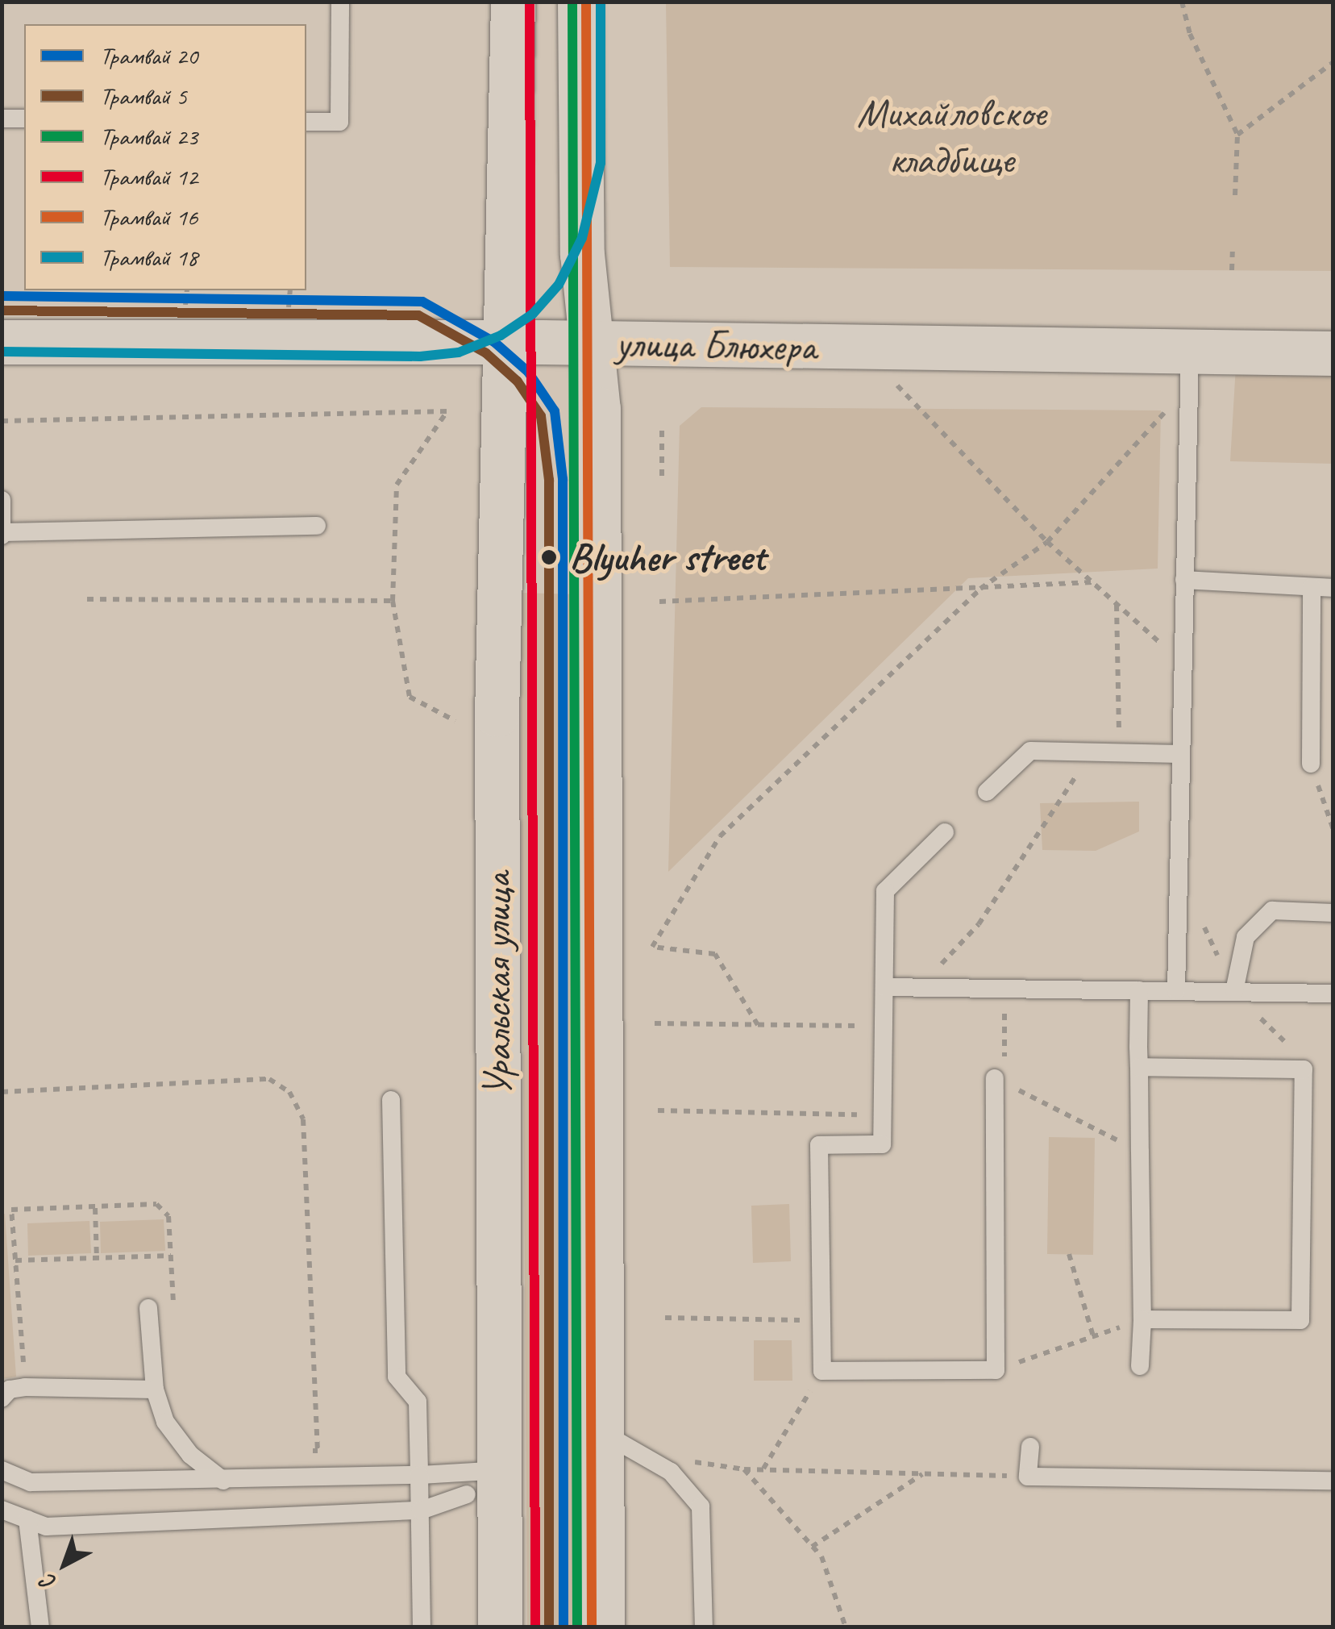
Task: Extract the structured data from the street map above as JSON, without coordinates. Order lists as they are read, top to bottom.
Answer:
{
  "streets": {
    "main road": ["улица Блюхера", "Уральская улица"]
  },
  "crossings": [
    ["улица Блюхера", "Уральская улица"]
  ],
  "parks": ["Михайловское кладбище"],
  "places": ["Blyuher street"],
  "lines": [
    "tram line 23",
    "tram line 12",
    "tram line 16",
    "tram line 18",
    "tram line 20",
    "tram line 5"
  ],
  "legend": [
    "Трамвай 20",
    "Трамвай 5",
    "Трамвай 23",
    "Трамвай 12",
    "Трамвай 16",
    "Трамвай 18"
  ],
  "north": "bottom left"
}
